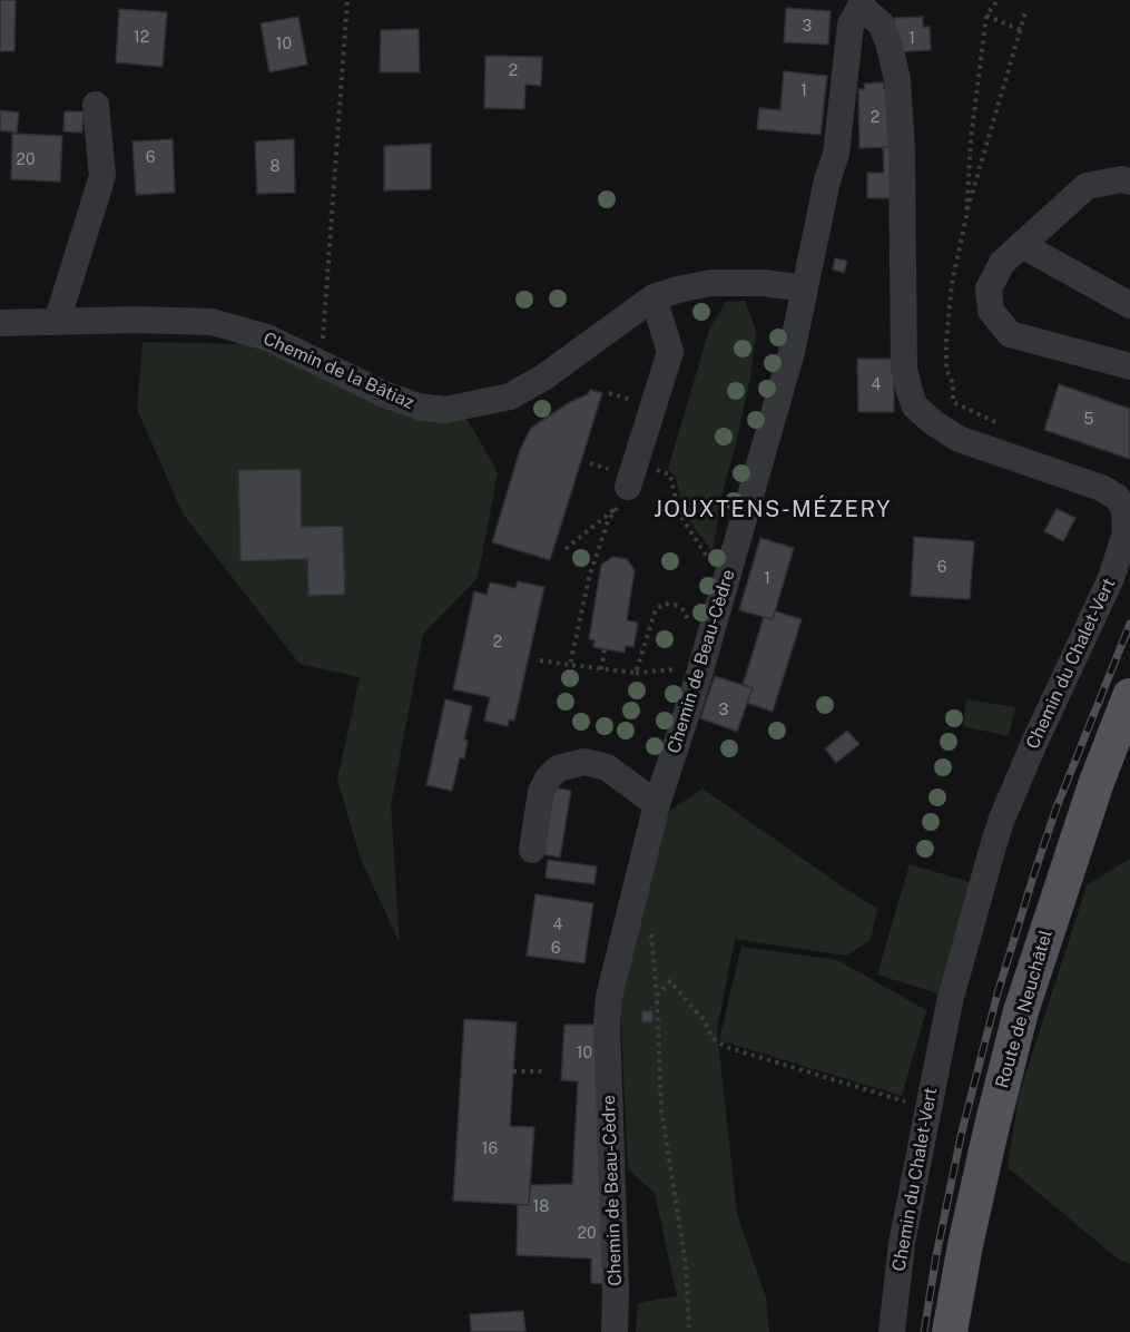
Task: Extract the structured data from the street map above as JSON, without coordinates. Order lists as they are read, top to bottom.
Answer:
{
  "streets": {
    "main road": ["Route de Neuchâtel"],
    "street": ["Chemin de la Bâtiaz", "Chemin de Beau-Cèdre", "Chemin du Chalet-Vert"]
  },
  "crossings": [
    ["Chemin de la Bâtiaz", "Chemin de Beau-Cèdre"],
    ["Chemin de Beau-Cèdre", "Chemin du Chalet-Vert"]
  ],
  "districts": ["JOUXTENS-MÉZERY"],
  "house_numbers": [
    "3",
    "12",
    "1",
    "10",
    "2",
    "1",
    "2",
    "6",
    "20",
    "8",
    "4",
    "5",
    "6",
    "1",
    "2",
    "3",
    "4",
    "6",
    "10",
    "16",
    "18",
    "20"
  ]
}
